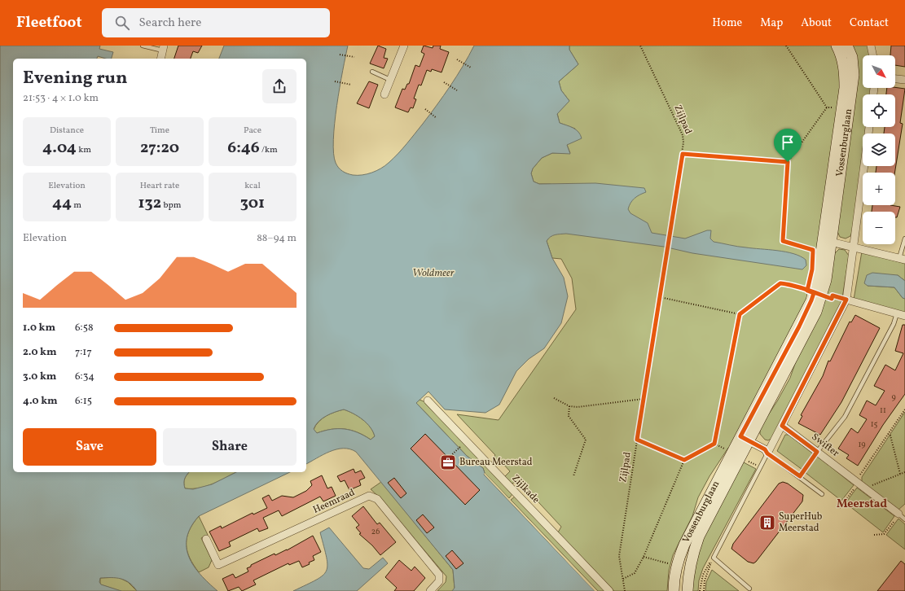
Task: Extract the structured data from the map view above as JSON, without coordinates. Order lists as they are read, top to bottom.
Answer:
{
  "streets": {
    "street": [
      "Vossenburglaan",
      "Swifter",
      "Zijlkade",
      "Heemraad"
    ],
    "path": ["Zijlpad"]
  },
  "districts": ["Meerstad"],
  "water": ["Woldmeer"],
  "places": {
    "office": ["Bureau Meerstad"],
    "building": ["SuperHub Meerstad"]
  },
  "house_numbers": [
    "9",
    "11",
    "15",
    "19",
    "26"
  ],
  "north": "bottom right",
  "page": {
    "header": "Fleetfoot",
    "search": "Search here",
    "nav": [
      "Home",
      "Map",
      "About",
      "Contact"
    ],
    "map_buttons": ["+", "−"],
    "heading": ["Evening run", "21:53 · 4 × 1.0 km"],
    "stats": [
      ["Distance", "4.04 km"],
      ["Time", "27:20"],
      ["Pace", "6:46 /km"],
      ["Elevation", "44 m"],
      ["Heart rate", "132 bpm"],
      ["kcal", "301"]
    ],
    "chart": ["Elevation", "88–94 m"],
    "list": [
      {
        "name": "1.0 km",
        "note": "6:58"
      },
      {
        "name": "2.0 km",
        "note": "7:17"
      },
      {
        "name": "3.0 km",
        "note": "6:34"
      },
      {
        "name": "4.0 km",
        "note": "6:15"
      }
    ],
    "buttons": ["Save", "Share"]
  }
}
